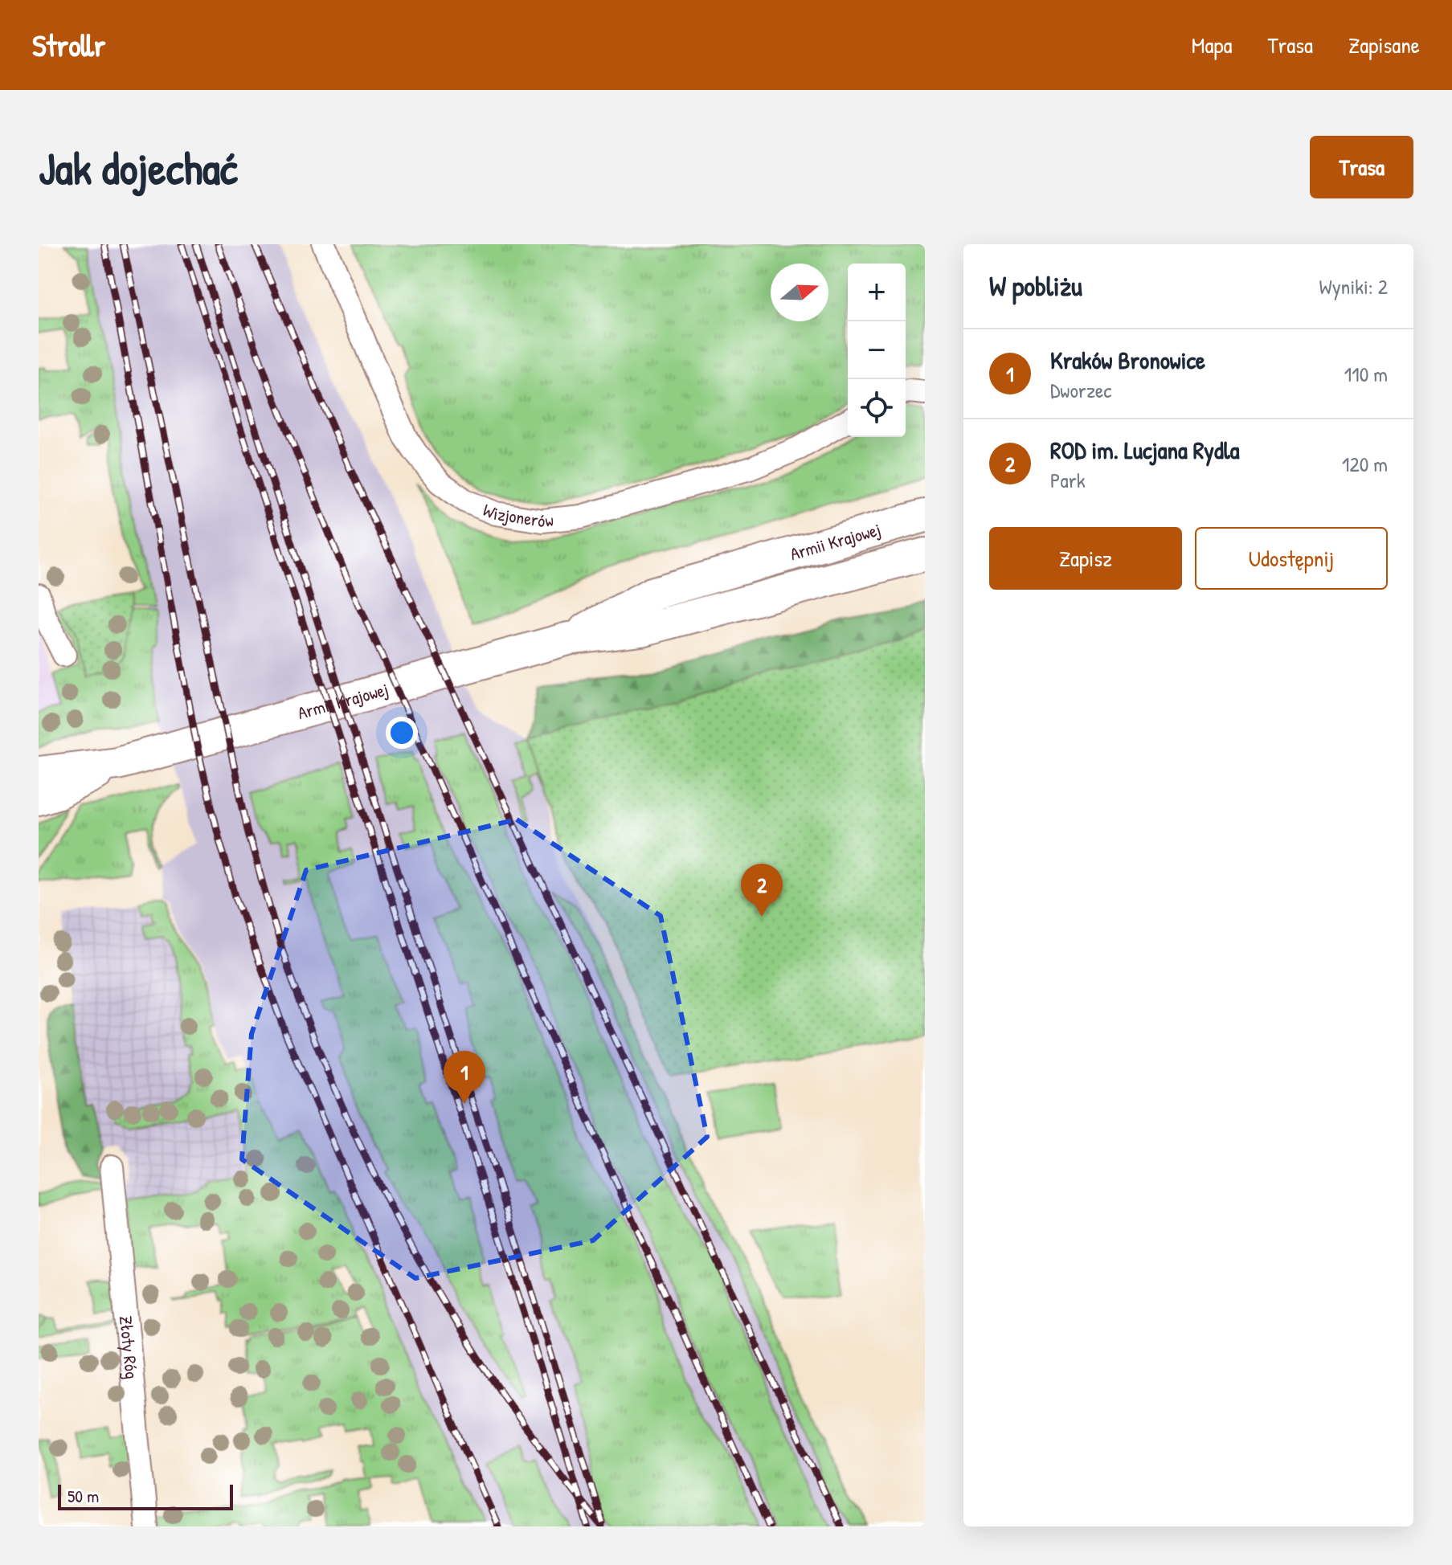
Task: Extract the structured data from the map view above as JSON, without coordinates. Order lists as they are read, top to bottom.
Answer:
{
  "streets": {
    "main road": ["Armii Krajowej"],
    "street": ["Wizjonerów", "Złoty Róg"]
  },
  "scale_bar": "50 m",
  "north": "right",
  "page": {
    "header": "Strollr",
    "nav": ["Mapa", "Trasa", "Zapisane"],
    "buttons": [
      "Trasa",
      ["Zapisz", "Udostępnij"]
    ],
    "title": "Jak dojechać",
    "heading": ["W pobliżu", "Wyniki: 2"],
    "map_buttons": ["+", "−"],
    "list": [
      {
        "mark": "1",
        "name": "Kraków Bronowice",
        "note": "Dworzec",
        "value": "110 m"
      },
      {
        "mark": "2",
        "name": "ROD im. Lucjana Rydla",
        "note": "Park",
        "value": "120 m"
      }
    ],
    "pins": ["2", "1"],
    "scale": "50 m"
  }
}
